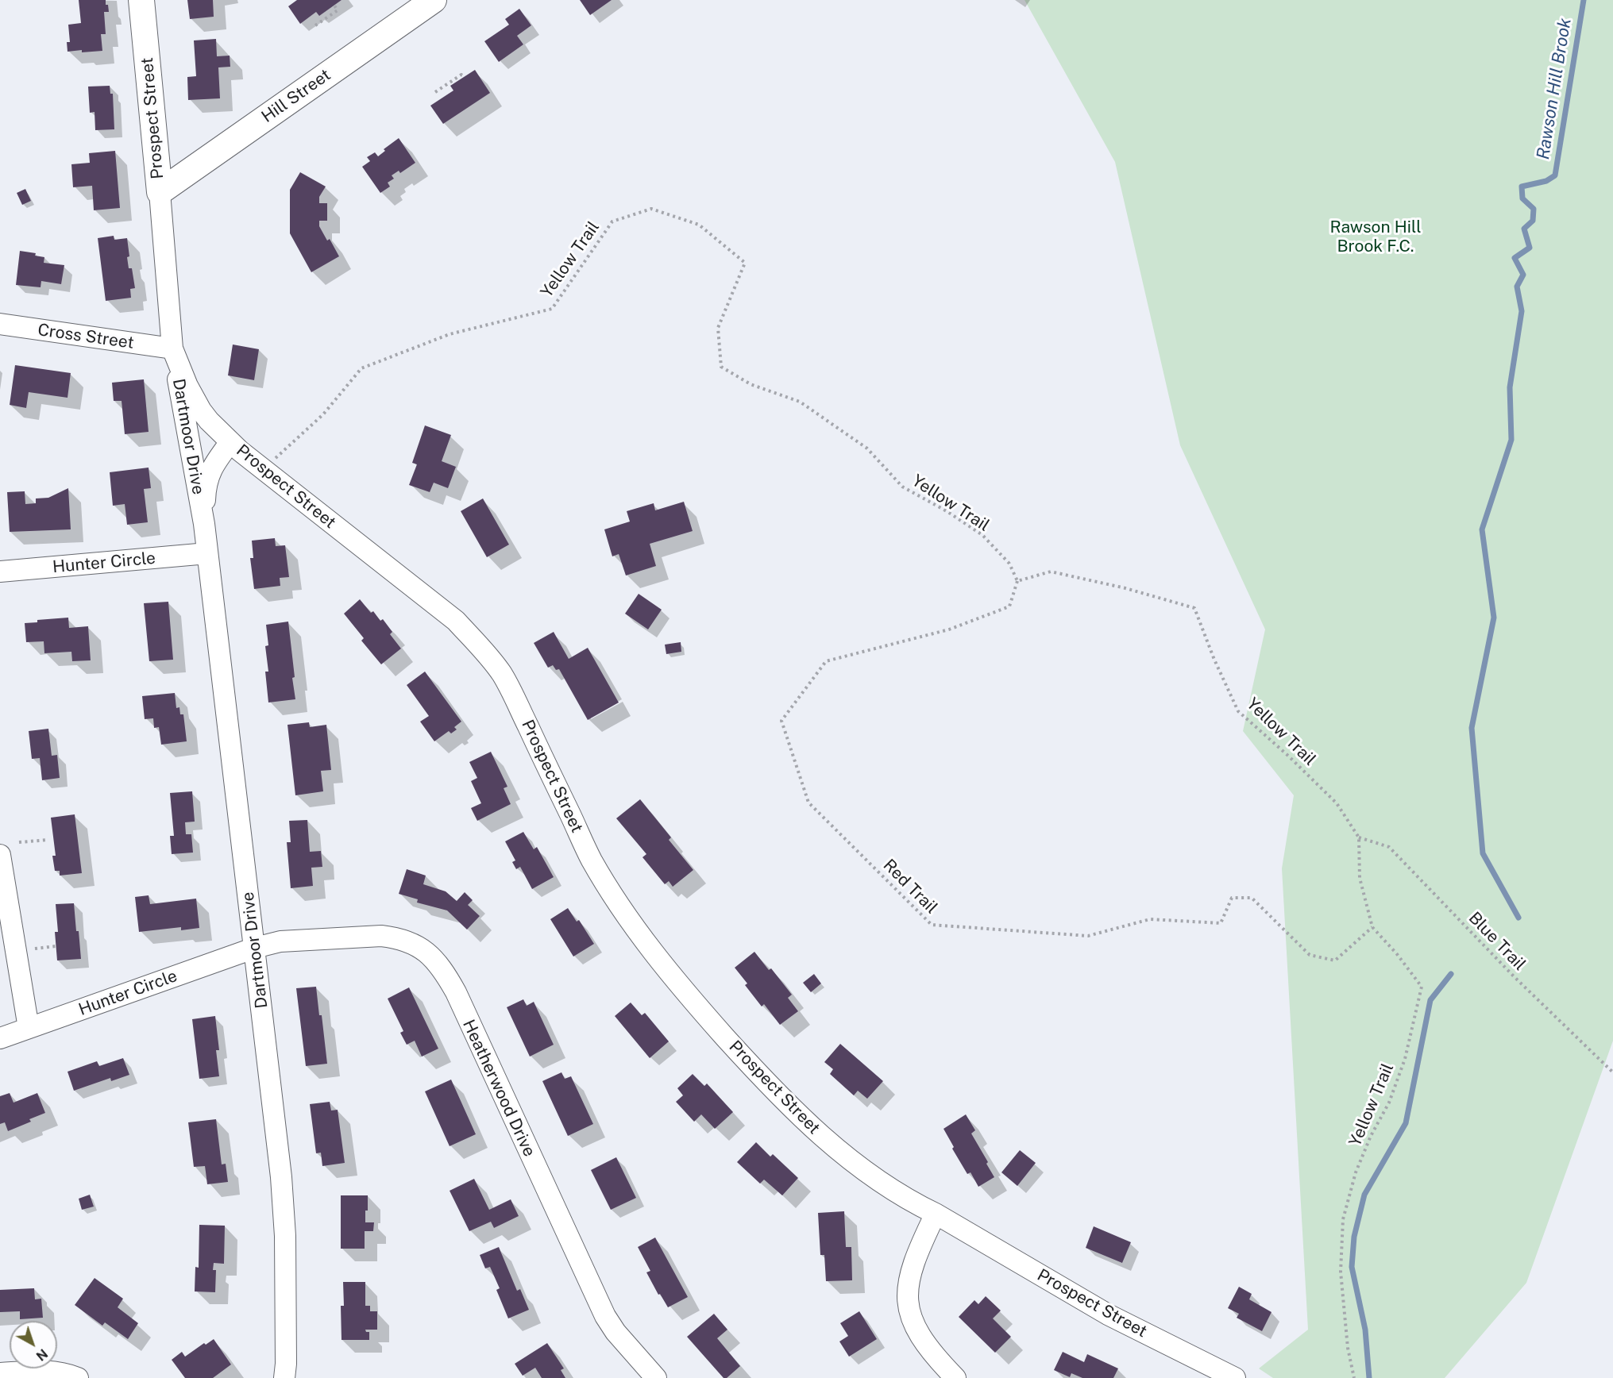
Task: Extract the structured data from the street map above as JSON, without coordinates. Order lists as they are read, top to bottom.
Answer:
{
  "streets": {
    "street": [
      "Hill Street",
      "Prospect Street",
      "Cross Street",
      "Dartmoor Drive",
      "Hunter Circle",
      "Heatherwood Drive"
    ],
    "path": ["Yellow Trail", "Red Trail", "Blue Trail"]
  },
  "crossings": [
    ["Hill Street", "Prospect Street"],
    ["Prospect Street", "Yellow Trail"],
    ["Prospect Street", "Cross Street"],
    ["Prospect Street", "Dartmoor Drive"],
    ["Yellow Trail", "Red Trail"],
    ["Yellow Trail", "Blue Trail"],
    ["Cross Street", "Dartmoor Drive"],
    ["Dartmoor Drive", "Hunter Circle"],
    ["Dartmoor Drive", "Heatherwood Drive"],
    ["Hunter Circle", "Heatherwood Drive"]
  ],
  "water": ["Rawson Hill Brook"],
  "parks": ["Rawson Hill Brook F.C."],
  "north": "bottom right"
}
